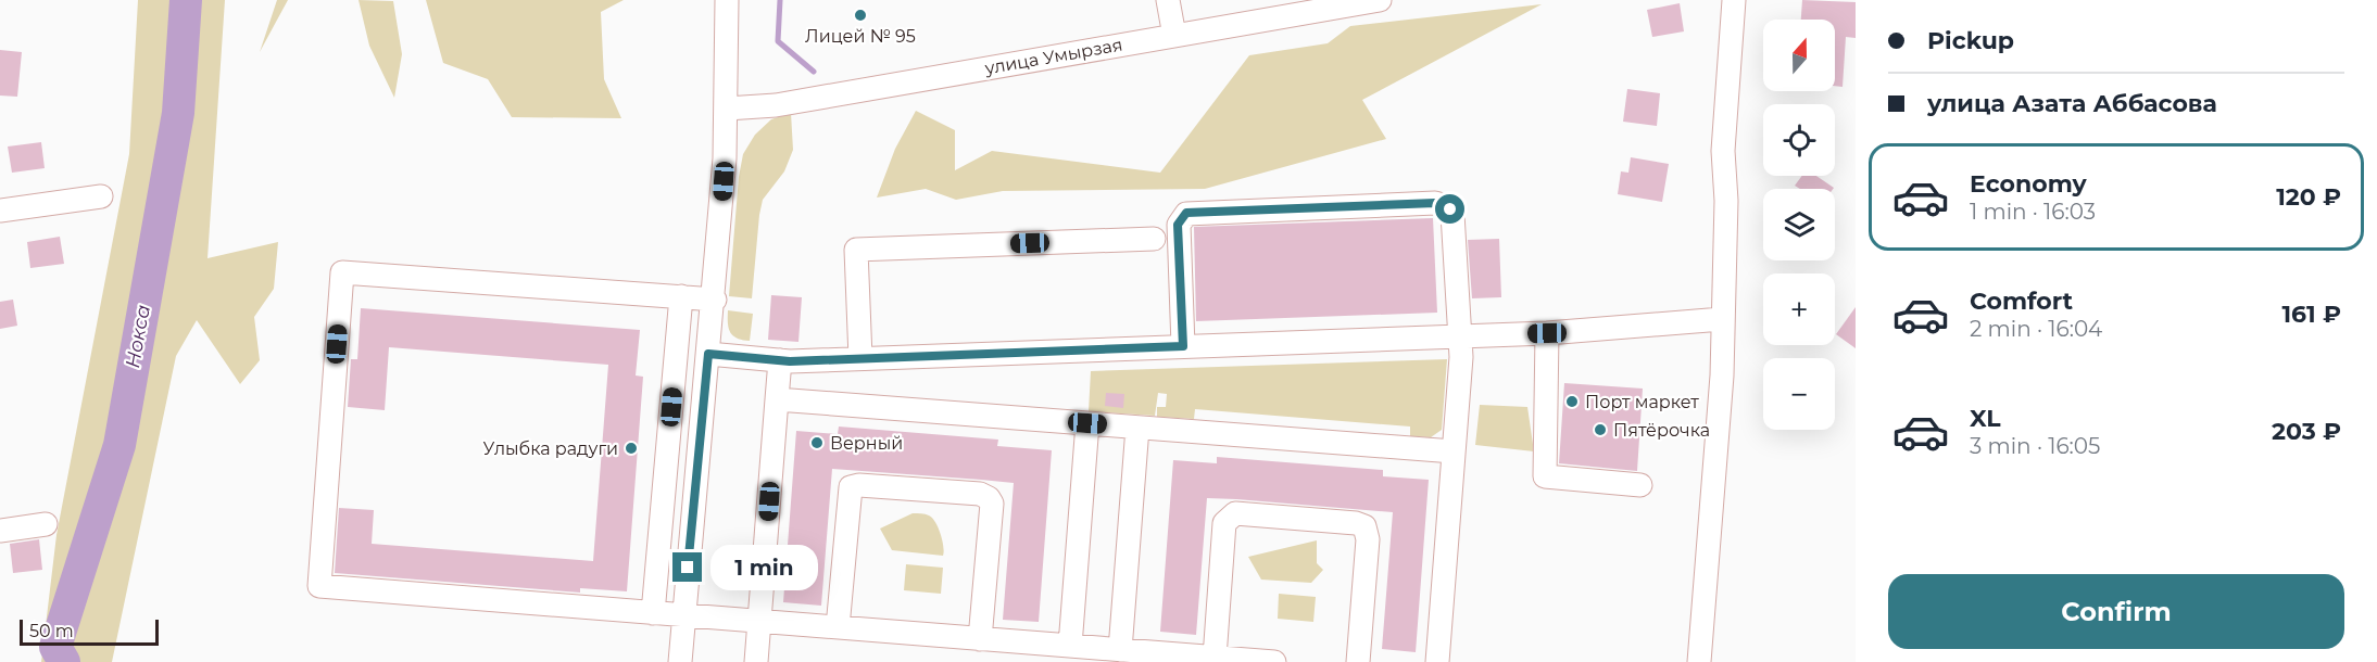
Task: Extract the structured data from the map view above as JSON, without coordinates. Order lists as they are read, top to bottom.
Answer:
{
  "streets": {
    "street": ["улица Умырзая"]
  },
  "water": ["Нокса"],
  "places": [
    "Лицей № 95",
    "Порт маркет",
    "Пятёрочка",
    "Верный",
    "Улыбка радуги"
  ],
  "scale_bar": "50 m",
  "north": "top",
  "page": {
    "banner": ["Pickup", "улица Азата Аббасова"],
    "map_buttons": ["+", "−"],
    "list": [
      {
        "name": "Economy",
        "note": "1 min · 16:03",
        "value": "120 ₽"
      },
      {
        "name": "Comfort",
        "note": "2 min · 16:04",
        "value": "161 ₽"
      },
      {
        "name": "XL",
        "note": "3 min · 16:05",
        "value": "203 ₽"
      }
    ],
    "bubble": "1 min",
    "buttons": "Confirm",
    "scale": "50 m"
  }
}
